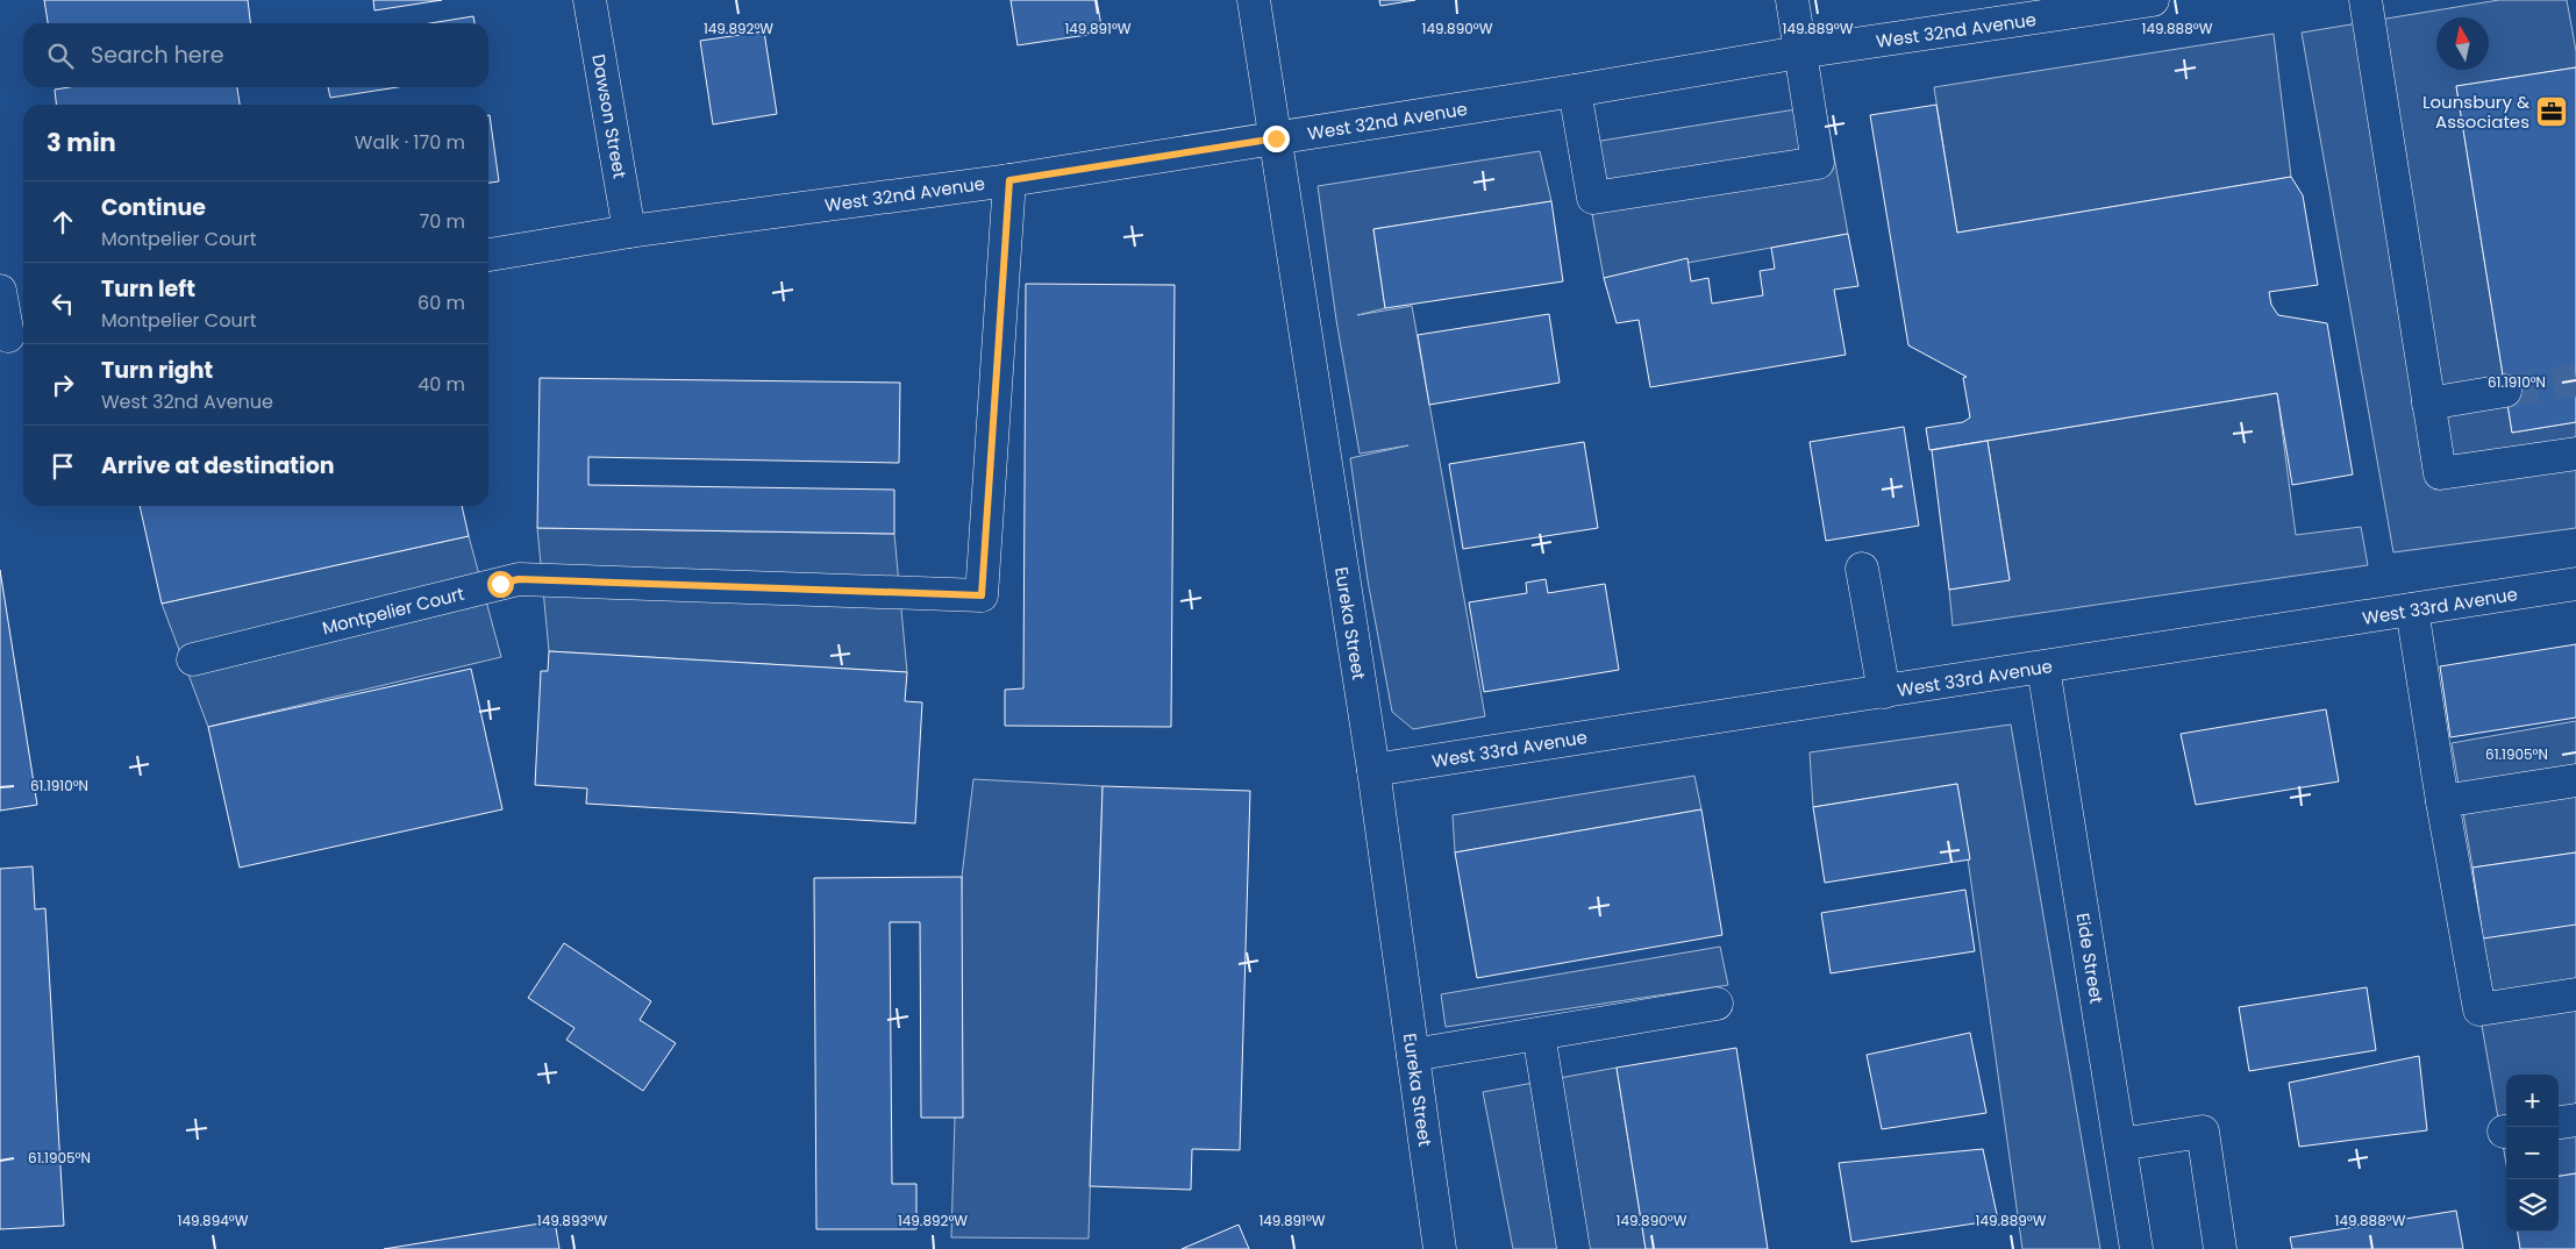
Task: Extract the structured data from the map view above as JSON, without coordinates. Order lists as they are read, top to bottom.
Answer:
{
  "streets": {
    "street": [
      "West 32nd Avenue",
      "Dawson Street",
      "West 33rd Avenue",
      "Montpelier Court",
      "Eureka Street",
      "Eide Street"
    ]
  },
  "crossings": [
    ["West 32nd Avenue", "Dawson Street"],
    ["West 32nd Avenue", "Montpelier Court"],
    ["West 32nd Avenue", "Eureka Street"],
    ["West 33rd Avenue", "Eureka Street"],
    ["West 33rd Avenue", "Eide Street"]
  ],
  "places": {
    "office": ["Lounsbury & Associates"]
  },
  "north": "top",
  "page": {
    "search": "Search here",
    "heading": ["3 min", "Walk · 170 m"],
    "list": [
      ["Continue", "Montpelier Court", "70 m"],
      ["Turn left", "Montpelier Court", "60 m"],
      ["Turn right", "West 32nd Avenue", "40 m"],
      "Arrive at destination"
    ],
    "map_buttons": ["+", "−"]
  },
  "coordinates": [
    "149.892°W",
    "149.891°W",
    "149.890°W",
    "149.889°W",
    "149.888°W",
    "61.1910°N",
    "61.1905°N",
    "149.894°W",
    "149.893°W"
  ]
}
